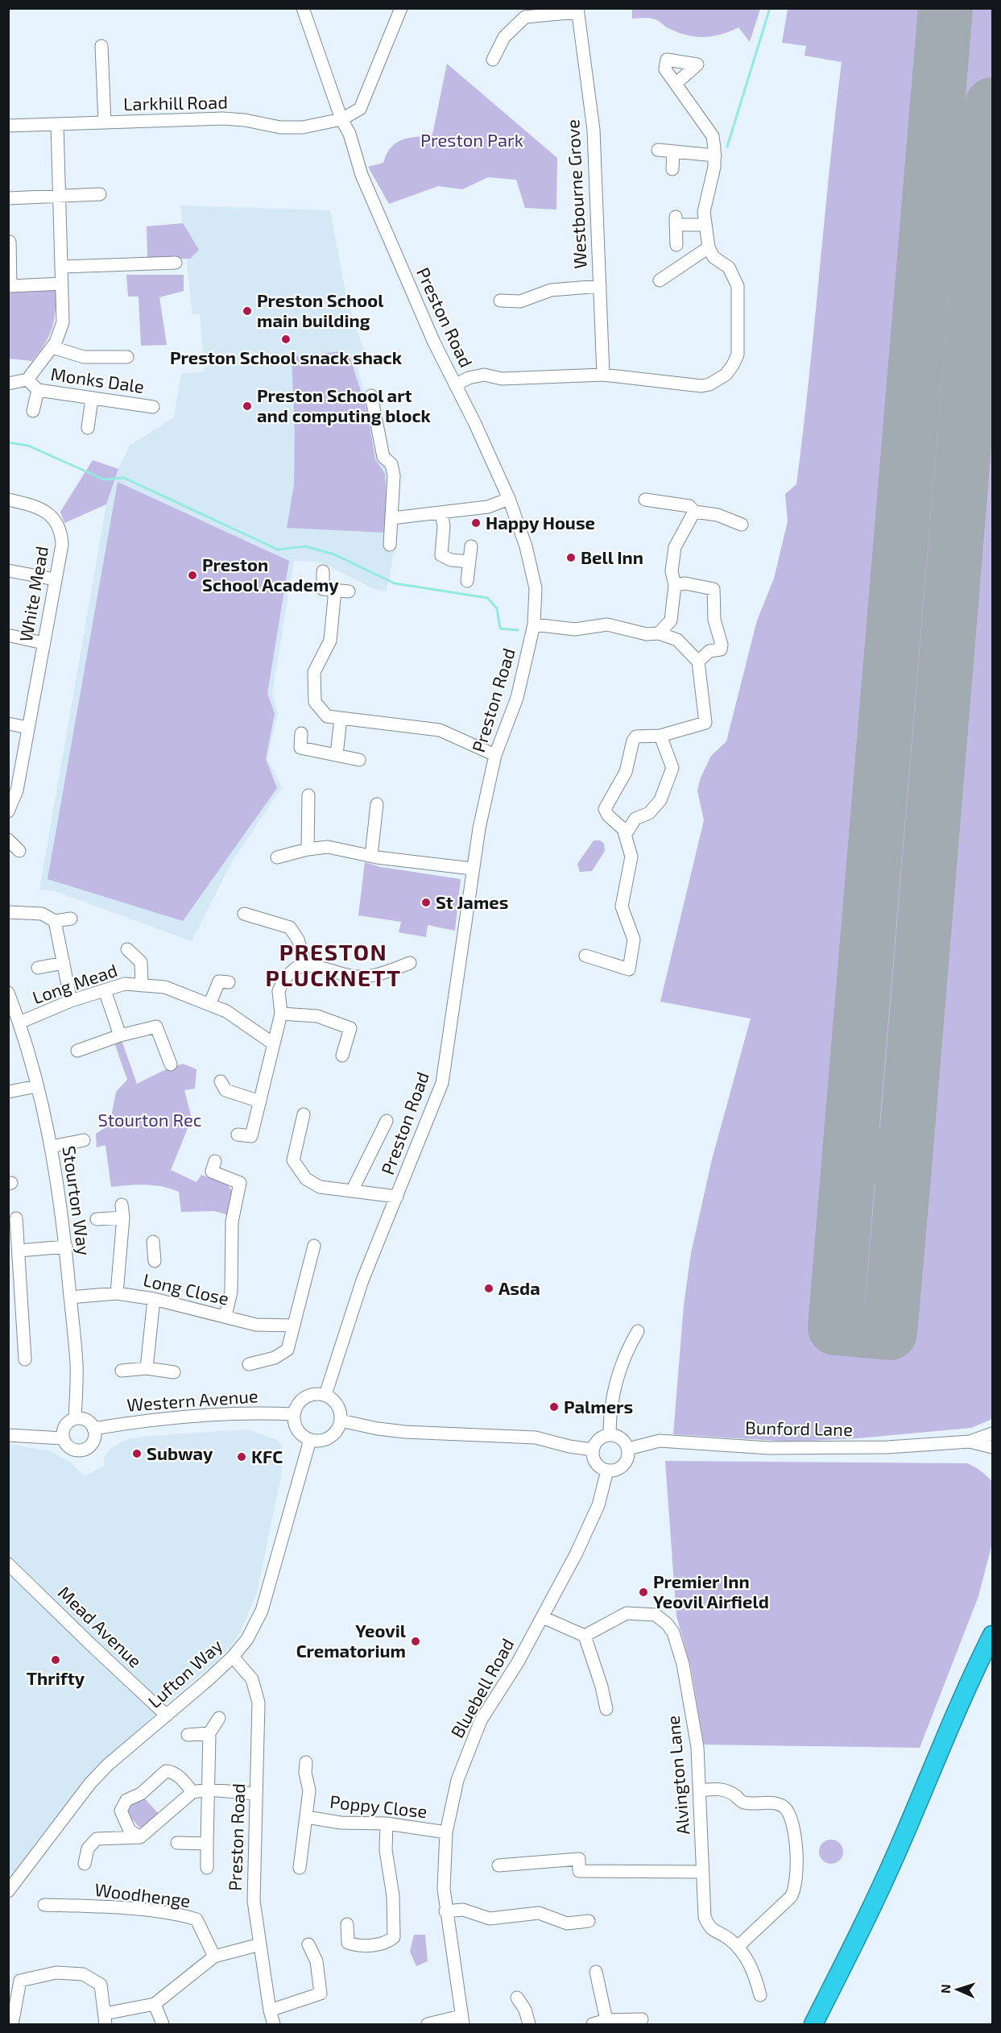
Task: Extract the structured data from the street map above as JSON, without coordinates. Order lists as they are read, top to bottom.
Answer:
{
  "streets": {
    "street": [
      "Larkhill Road",
      "Westbourne Grove",
      "Preston Road",
      "Monks Dale",
      "White Mead",
      "Long Mead",
      "Stourton Way",
      "Long Close",
      "Western Avenue",
      "Bunford Lane",
      "Mead Avenue",
      "Lufton Way",
      "Bluebell Road",
      "Alvington Lane",
      "Poppy Close",
      "Woodhenge"
    ]
  },
  "crossings": [
    ["Larkhill Road", "Preston Road"],
    ["Larkhill Road", "Monks Dale"],
    ["Preston Road", "Western Avenue"],
    ["Preston Road", "Lufton Way"],
    ["Long Mead", "Stourton Way"],
    ["Stourton Way", "Long Close"],
    ["Stourton Way", "Western Avenue"],
    ["Western Avenue", "Lufton Way"],
    ["Bunford Lane", "Bluebell Road"],
    ["Mead Avenue", "Lufton Way"],
    ["Bluebell Road", "Poppy Close"]
  ],
  "districts": ["PRESTON PLUCKNETT"],
  "parks": ["Preston Park", "Stourton Rec"],
  "places": [
    "Preston School main building",
    "Preston School snack shack",
    "Preston School art and computing block",
    "Happy House",
    "Bell Inn",
    "Preston School Academy",
    "St James",
    "Asda",
    "Palmers",
    "Subway",
    "KFC",
    "Premier Inn Yeovil Airfield",
    "Yeovil Crematorium",
    "Thrifty"
  ],
  "north": "left"
}
